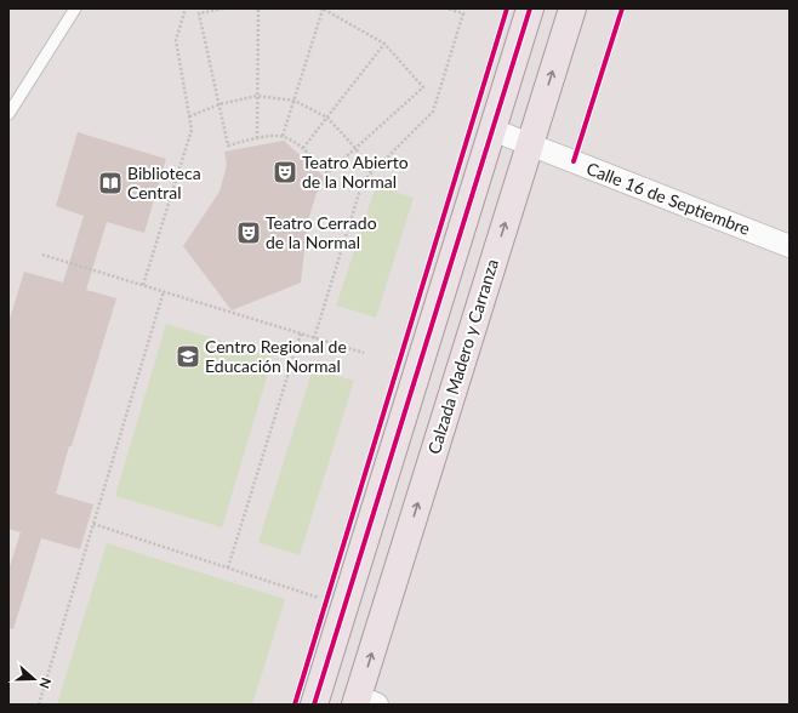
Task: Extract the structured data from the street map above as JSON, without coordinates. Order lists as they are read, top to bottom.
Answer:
{
  "streets": {
    "main road": ["Calzada Madero y Carranza"],
    "street": ["Calle 16 de Septiembre"]
  },
  "crossings": [
    ["Calle 16 de Septiembre", "Calzada Madero y Carranza"]
  ],
  "places": {
    "theatre": ["Teatro Abierto de la Normal", "Teatro Cerrado de la Normal"],
    "library": ["Biblioteca Central"],
    "school or university": ["Centro Regional de Educación Normal"]
  },
  "north": "right"
}
